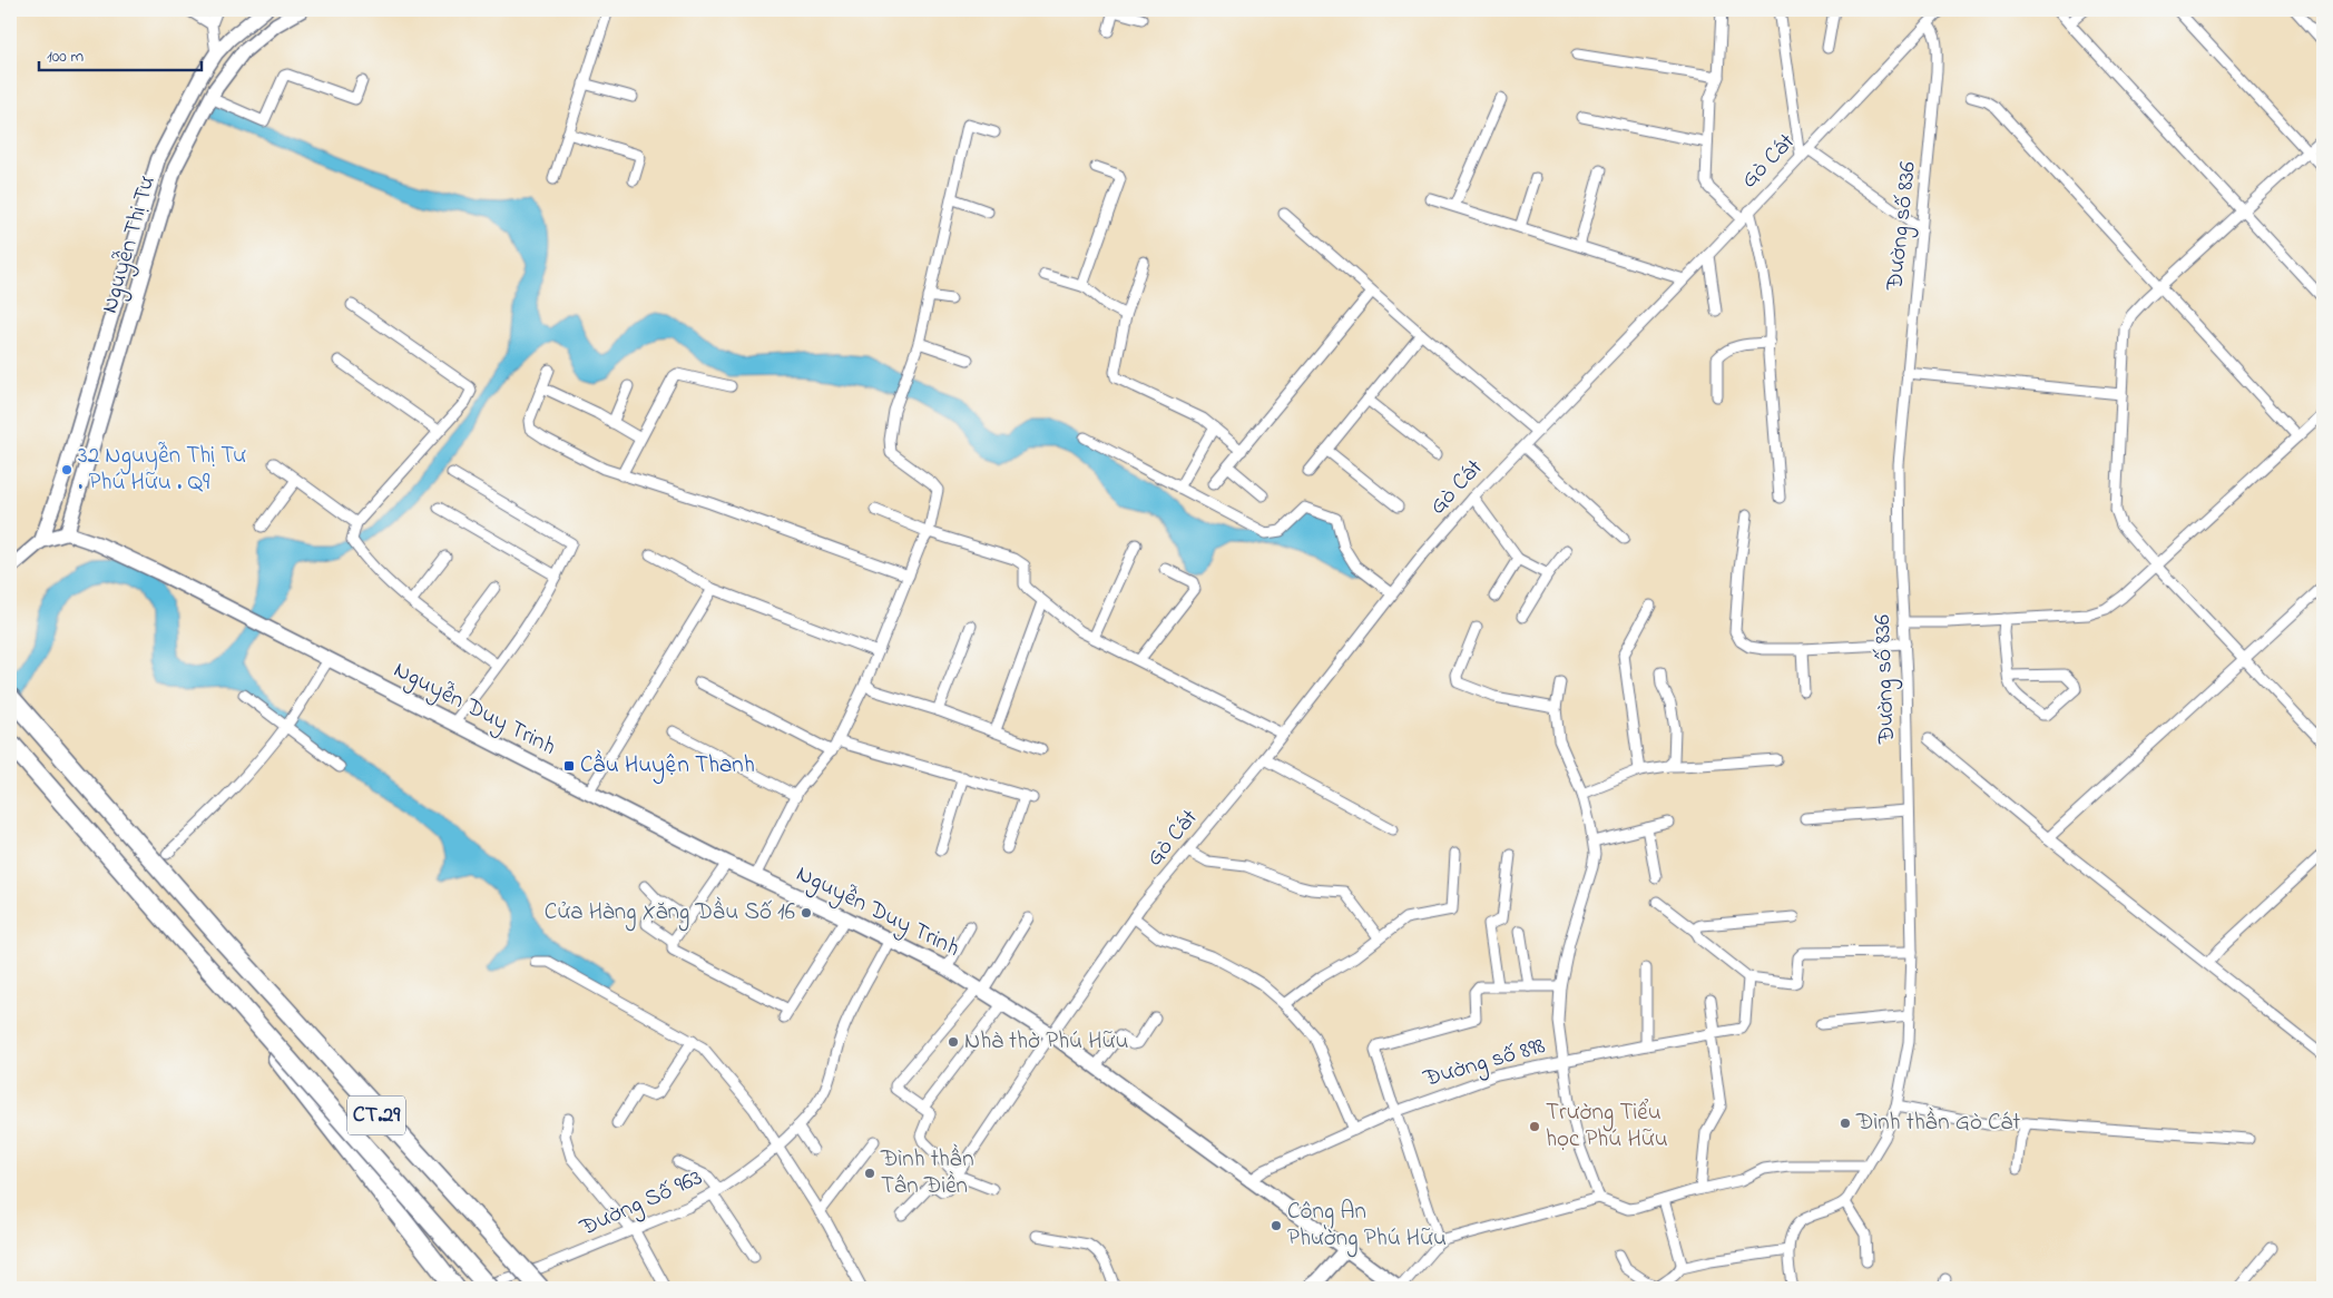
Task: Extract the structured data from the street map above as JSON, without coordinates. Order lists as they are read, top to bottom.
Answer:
{
  "streets": {
    "highway": ["CT.29"],
    "main road": ["Nguyễn Thị Tư", "Nguyễn Duy Trinh"],
    "street": [
      "Gò Cát",
      "Đường số 836",
      "Đường số 898",
      "Đường Số 963"
    ]
  },
  "crossings": [
    ["Gò Cát", "Đường số 836"],
    ["Gò Cát", "Nguyễn Duy Trinh"],
    ["Nguyễn Thị Tư", "Nguyễn Duy Trinh"],
    ["Nguyễn Duy Trinh", "Đường số 898"],
    ["Nguyễn Duy Trinh", "Đường Số 963"]
  ],
  "places": {
    "other": [
      "32 Nguyễn Thị Tư . Phú Hữu . Q9",
      "Cửa Hàng Xăng Dầu Số 16",
      "Nhà thờ Phú Hữu",
      "Đình thần Gò Cát",
      "Trường Tiểu học Phú Hữu",
      "Đình thần Tân Điền",
      "Công An Phường Phú Hữu"
    ],
    "transit": ["Cầu Huyện Thanh"]
  },
  "scale_bar": "100 m"
}
